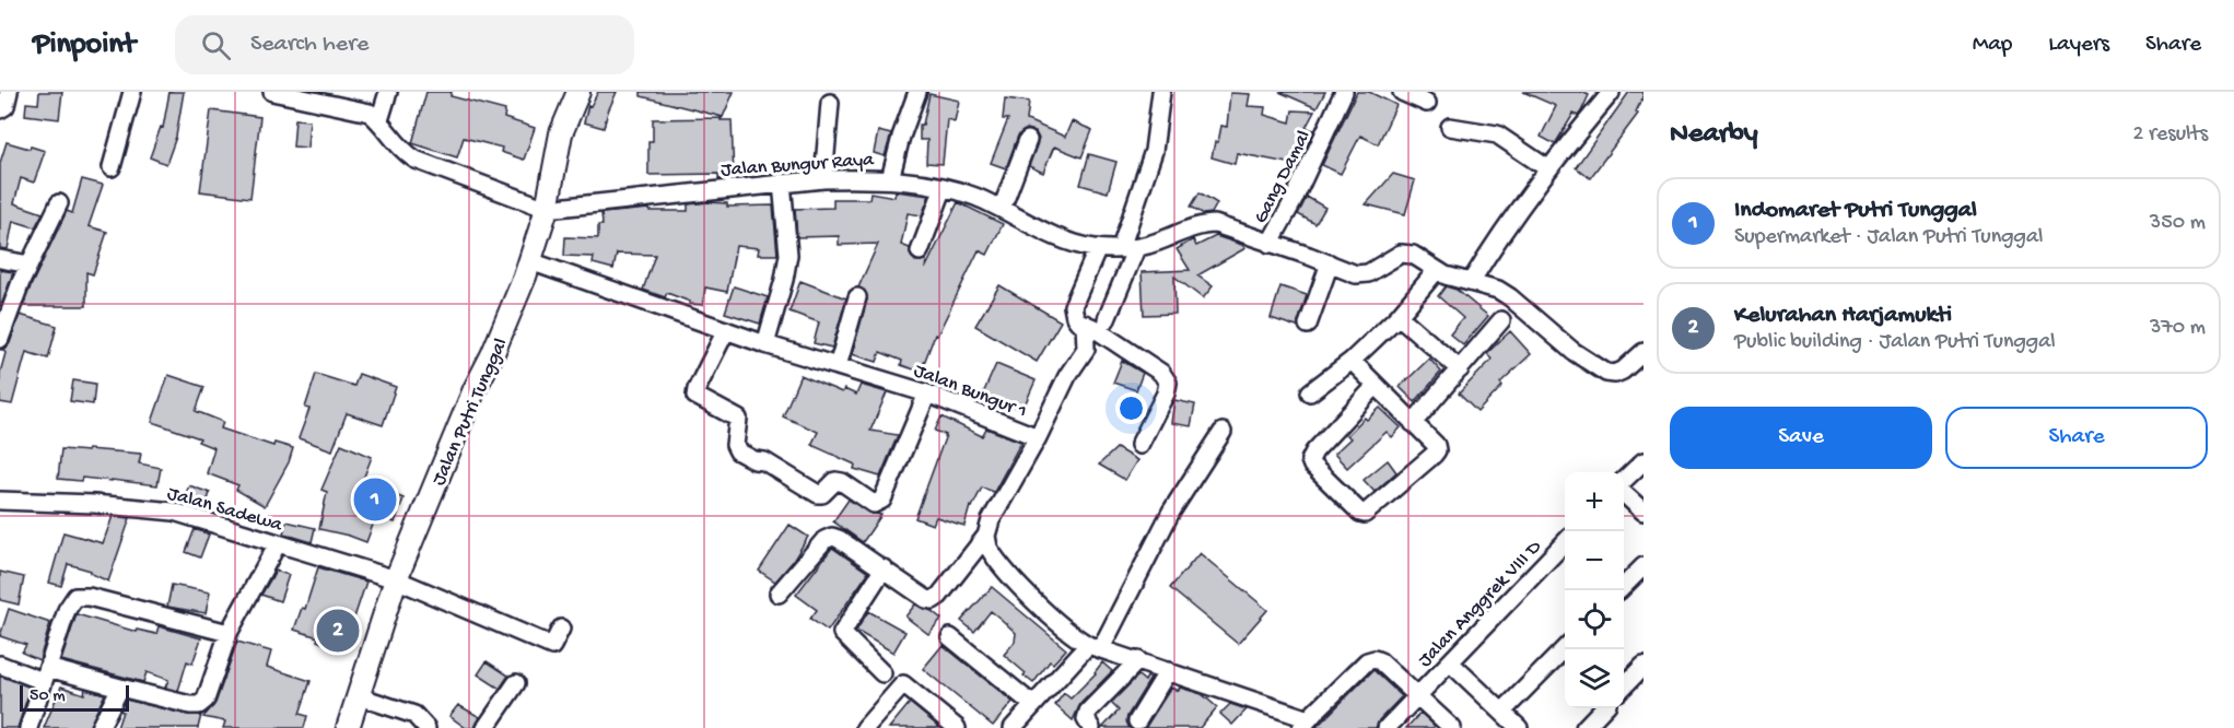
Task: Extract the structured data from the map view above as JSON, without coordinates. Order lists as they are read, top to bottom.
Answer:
{
  "streets": {
    "street": [
      "Jalan Bungur Raya",
      "Gang Damal",
      "Jalan Bungur 1",
      "Jalan Putri Tunggal",
      "Jalan Sadewa",
      "Jalan Anggrek VIII D"
    ]
  },
  "crossings": [
    ["Jalan Bungur Raya", "Gang Damal"],
    ["Jalan Bungur Raya", "Jalan Putri Tunggal"],
    ["Jalan Bungur 1", "Jalan Putri Tunggal"],
    ["Jalan Putri Tunggal", "Jalan Sadewa"]
  ],
  "scale_bar": "50 m",
  "page": {
    "header": "Pinpoint",
    "search": "Search here",
    "nav": ["Map", "Layers", "Share"],
    "heading": ["Nearby", "2 results"],
    "list": [
      {
        "mark": "1",
        "name": "Indomaret Putri Tunggal",
        "note": "Supermarket · Jalan Putri Tunggal",
        "value": "350 m"
      },
      {
        "mark": "2",
        "name": "Kelurahan Harjamukti",
        "note": "Public building · Jalan Putri Tunggal",
        "value": "370 m"
      }
    ],
    "buttons": ["Save", "Share"],
    "map_buttons": ["+", "−"],
    "pins": ["1", "2"],
    "scale": "50 m"
  }
}
